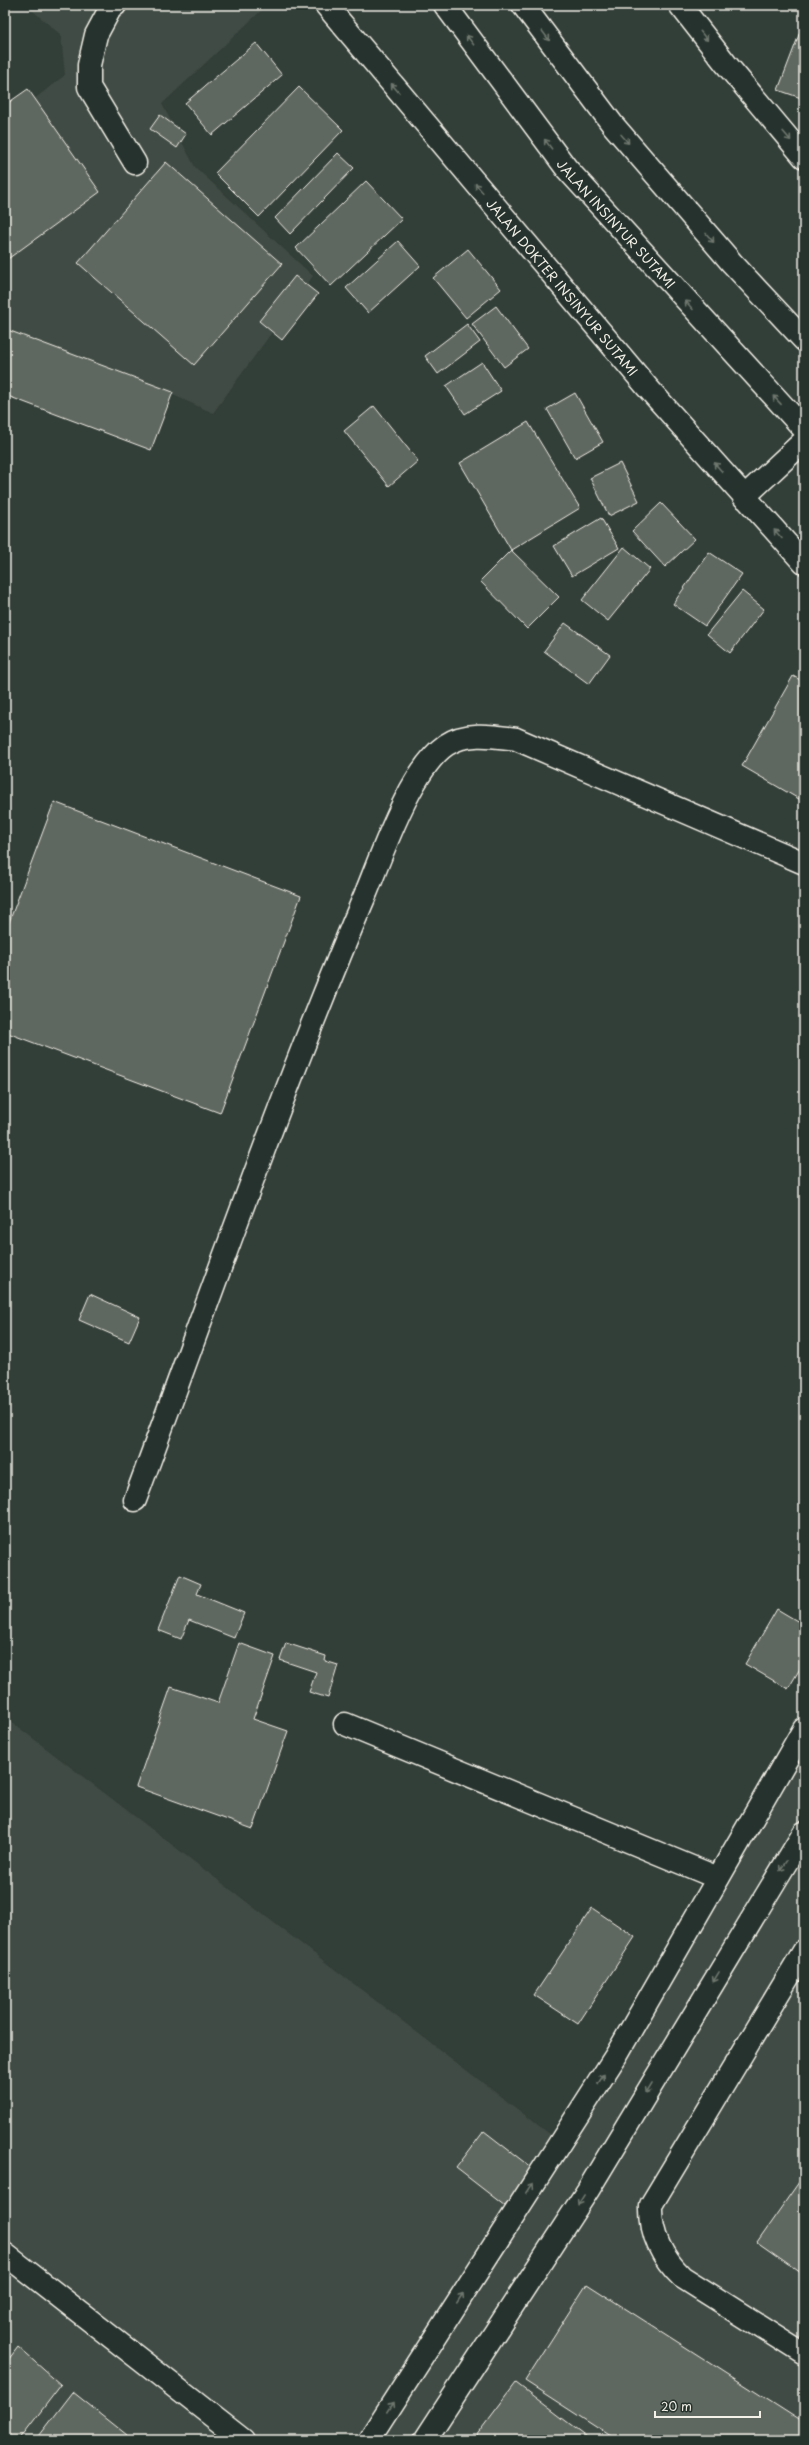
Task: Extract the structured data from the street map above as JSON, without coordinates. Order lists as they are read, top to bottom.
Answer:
{
  "streets": {
    "main road": ["JALAN INSINYUR SUTAMI", "JALAN DOKTER INSINYUR SUTAMI"]
  },
  "scale_bar": "20 m"
}
